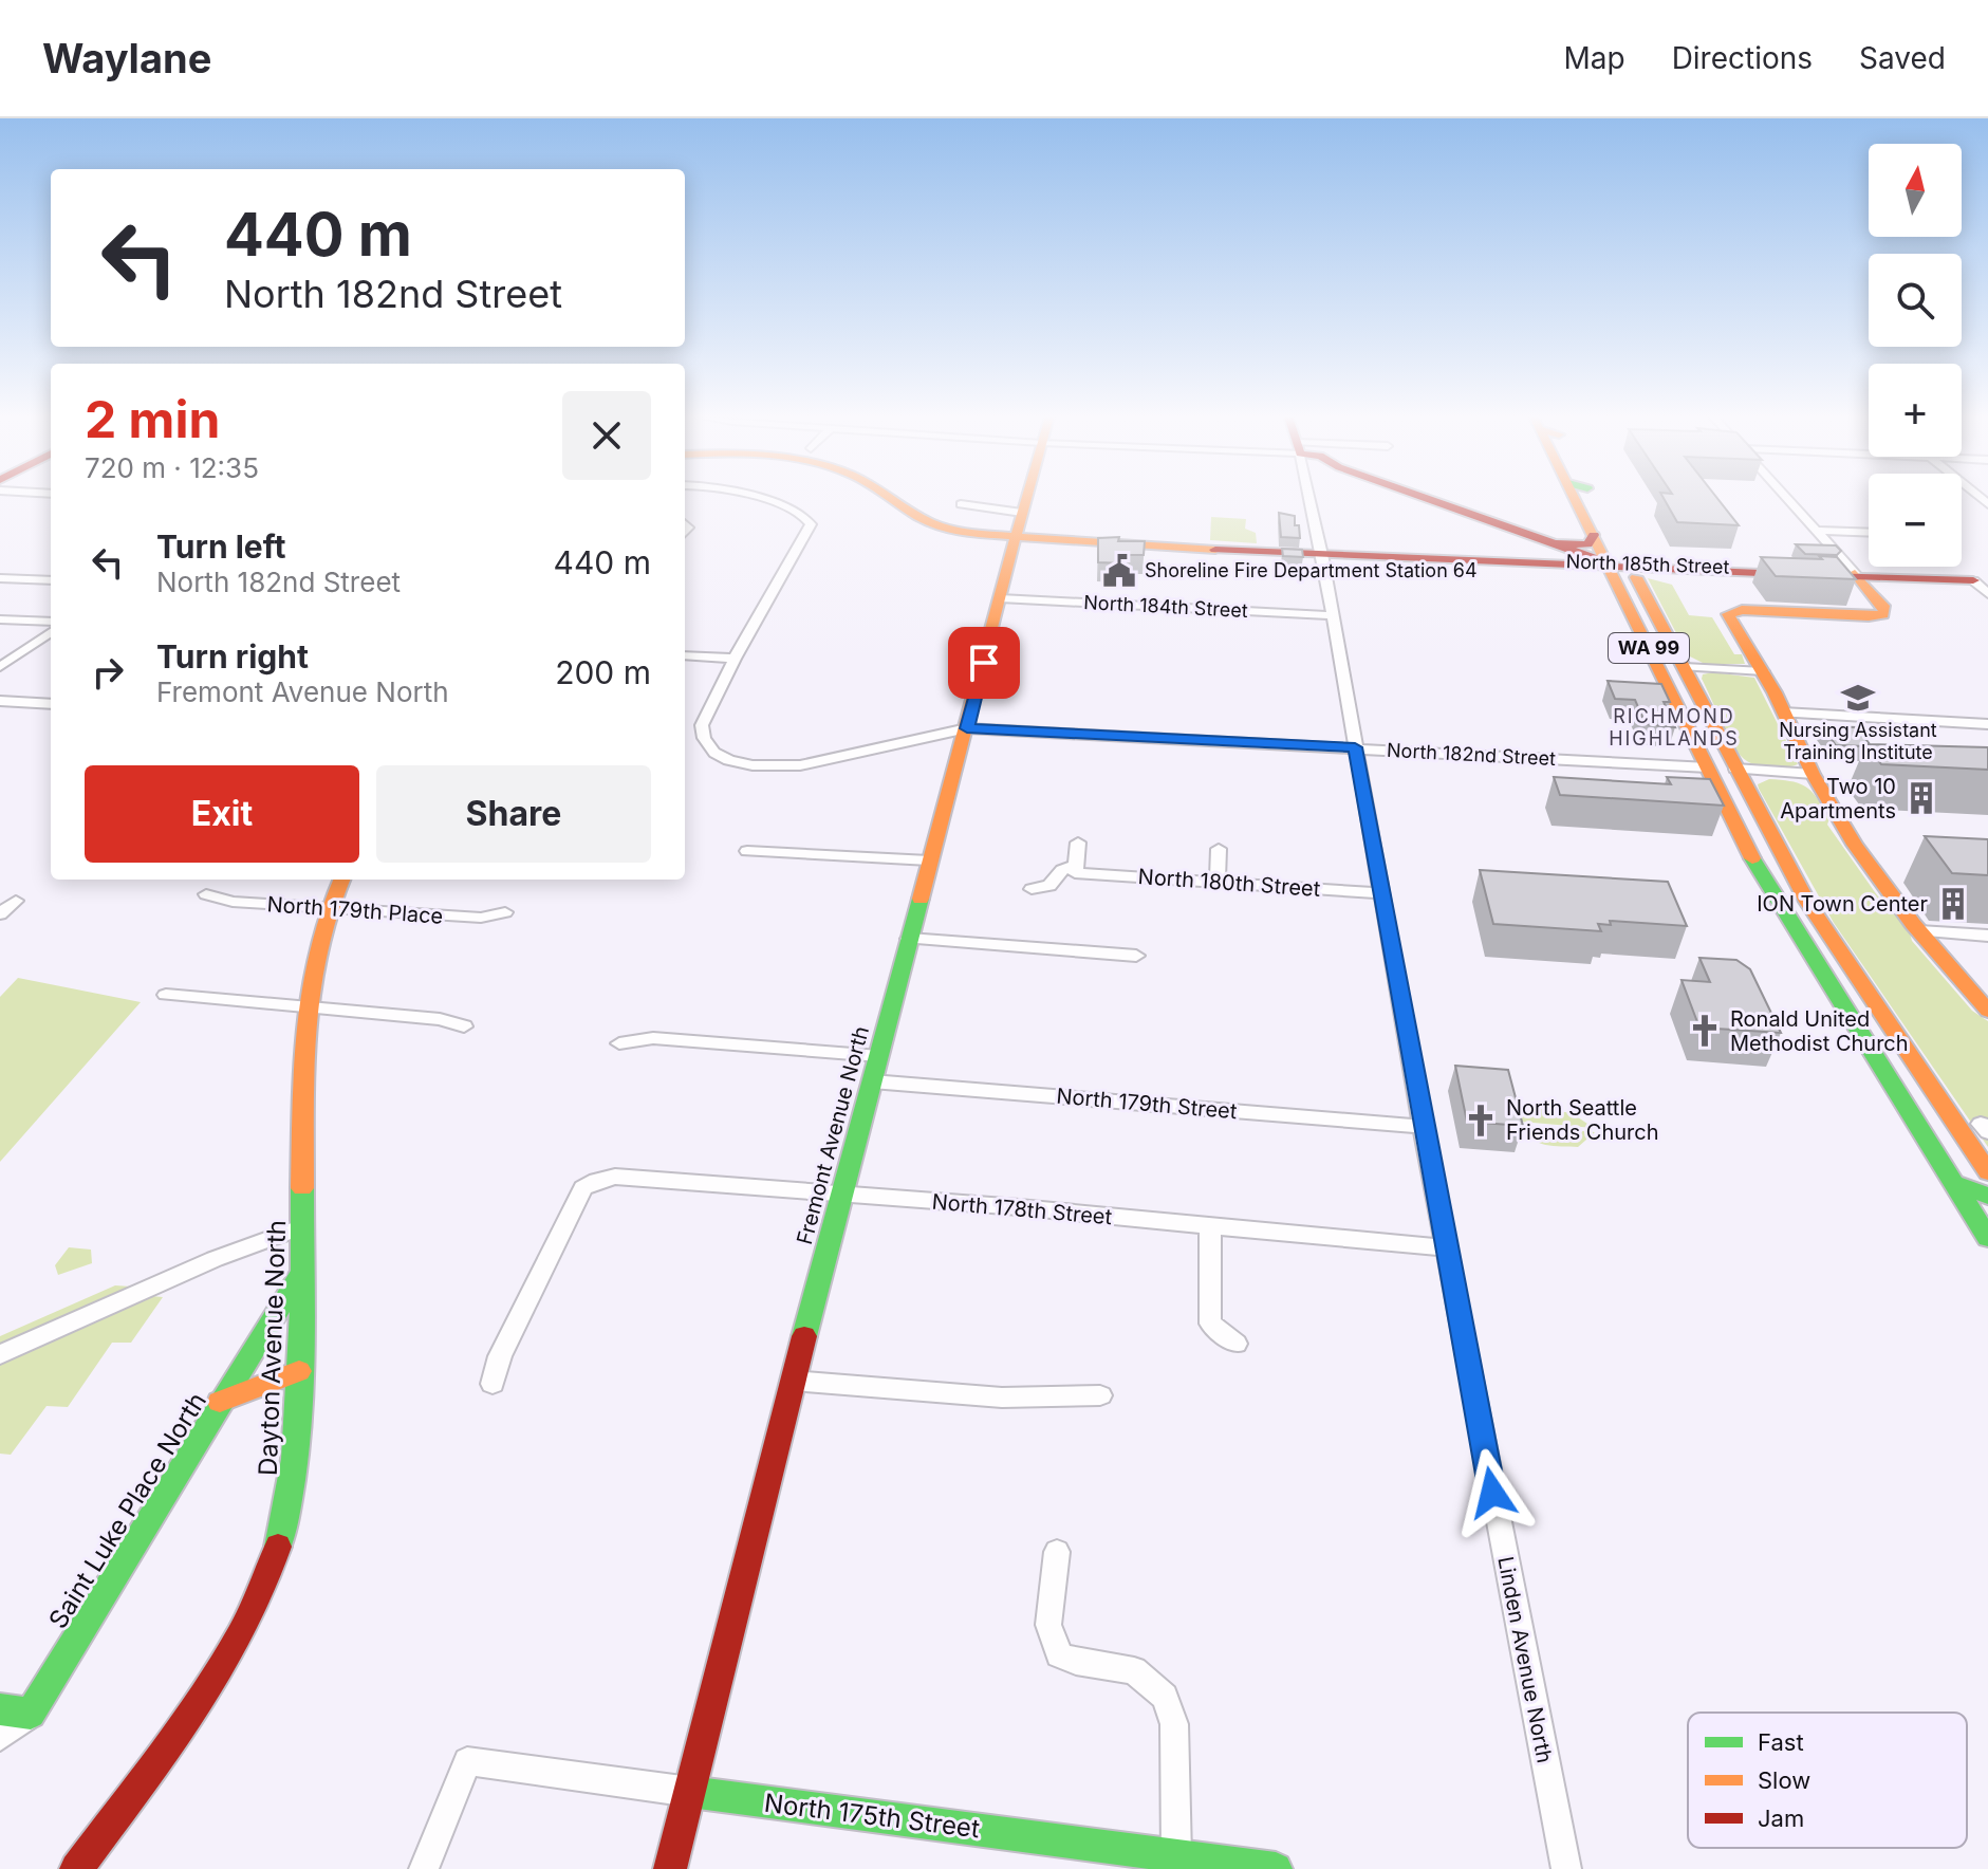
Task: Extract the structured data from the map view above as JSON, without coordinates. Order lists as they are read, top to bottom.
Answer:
{
  "streets": {
    "main road": [
      "North 185th Street",
      "WA 99",
      "Fremont Avenue North",
      "Dayton Avenue North",
      "Saint Luke Place North",
      "North 175th Street"
    ],
    "street": [
      "North 184th Street",
      "North 182nd Street",
      "North 180th Street",
      "North 179th Place",
      "North 179th Street",
      "North 178th Street",
      "Linden Avenue North"
    ]
  },
  "crossings": [
    ["North 185th Street", "WA 99"],
    ["North 185th Street", "Fremont Avenue North"],
    ["North 185th Street", "Linden Avenue North"],
    ["North 184th Street", "Fremont Avenue North"],
    ["North 184th Street", "Linden Avenue North"],
    ["WA 99", "North 182nd Street"],
    ["North 182nd Street", "Fremont Avenue North"],
    ["North 182nd Street", "Linden Avenue North"],
    ["North 180th Street", "Linden Avenue North"],
    ["North 179th Place", "Dayton Avenue North"],
    ["North 179th Street", "Fremont Avenue North"],
    ["North 179th Street", "Linden Avenue North"],
    ["Fremont Avenue North", "North 178th Street"],
    ["Fremont Avenue North", "North 175th Street"],
    ["North 178th Street", "Linden Avenue North"],
    ["Dayton Avenue North", "Saint Luke Place North"]
  ],
  "districts": ["RICHMOND HIGHLANDS"],
  "places": {
    "public building": ["Shoreline Fire Department Station 64"],
    "school or university": ["Nursing Assistant Training Institute"],
    "building": ["Two 10 Apartments", "ION Town Center"],
    "church": ["Ronald United Methodist Church", "North Seattle Friends Church"]
  },
  "legend": ["Fast", "Slow", "Jam"],
  "north": "top",
  "page": {
    "header": "Waylane",
    "nav": ["Map", "Directions", "Saved"],
    "map_buttons": ["+", "−"],
    "turn": ["440 m", "North 182nd Street"],
    "heading": ["2 min", "720 m · 12:35"],
    "list": [
      {
        "name": "Turn left",
        "note": "North 182nd Street",
        "value": "440 m"
      },
      {
        "name": "Turn right",
        "note": "Fremont Avenue North",
        "value": "200 m"
      }
    ],
    "buttons": ["Exit", "Share"]
  }
}
